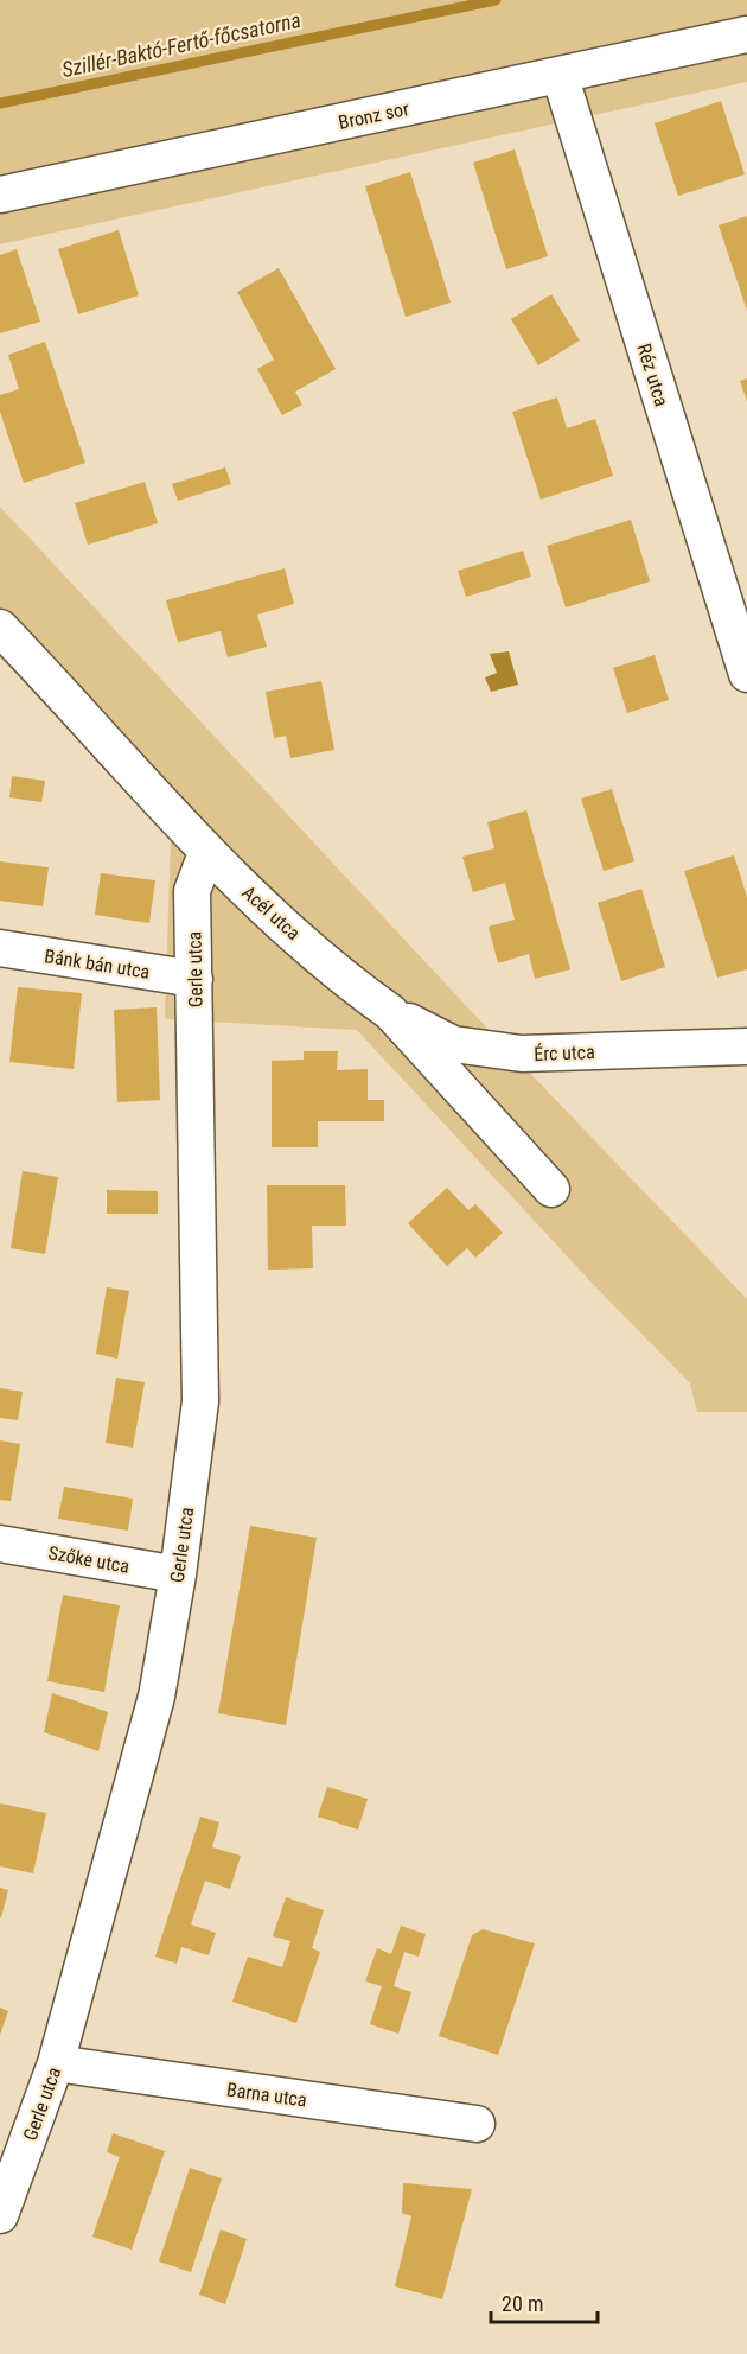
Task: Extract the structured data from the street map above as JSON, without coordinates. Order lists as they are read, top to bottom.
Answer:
{
  "streets": {
    "street": [
      "Bronz sor",
      "Réz utca",
      "Acél utca",
      "Bánk bán utca",
      "Gerle utca",
      "Érc utca",
      "Szőke utca",
      "Barna utca"
    ]
  },
  "crossings": [
    ["Bronz sor", "Réz utca"],
    ["Acél utca", "Gerle utca"],
    ["Acél utca", "Érc utca"],
    ["Bánk bán utca", "Gerle utca"],
    ["Gerle utca", "Szőke utca"],
    ["Gerle utca", "Barna utca"]
  ],
  "water": ["Szillér-Baktó-Fertő-főcsatorna"],
  "scale_bar": "20 m"
}
